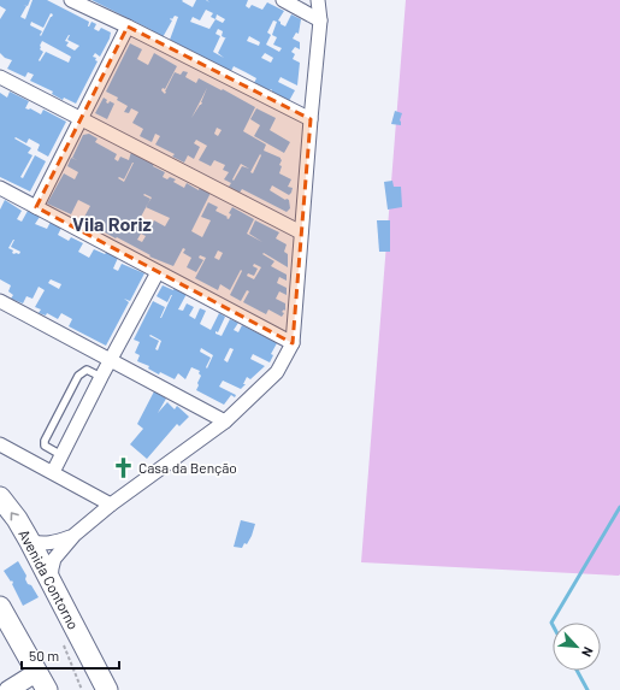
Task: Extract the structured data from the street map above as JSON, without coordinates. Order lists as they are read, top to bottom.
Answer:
{
  "streets": {
    "main road": ["Avenida Contorno"]
  },
  "districts": ["Vila Roriz"],
  "places": {
    "church": ["Casa da Benção"]
  },
  "scale_bar": "50 m",
  "north": "bottom right"
}
